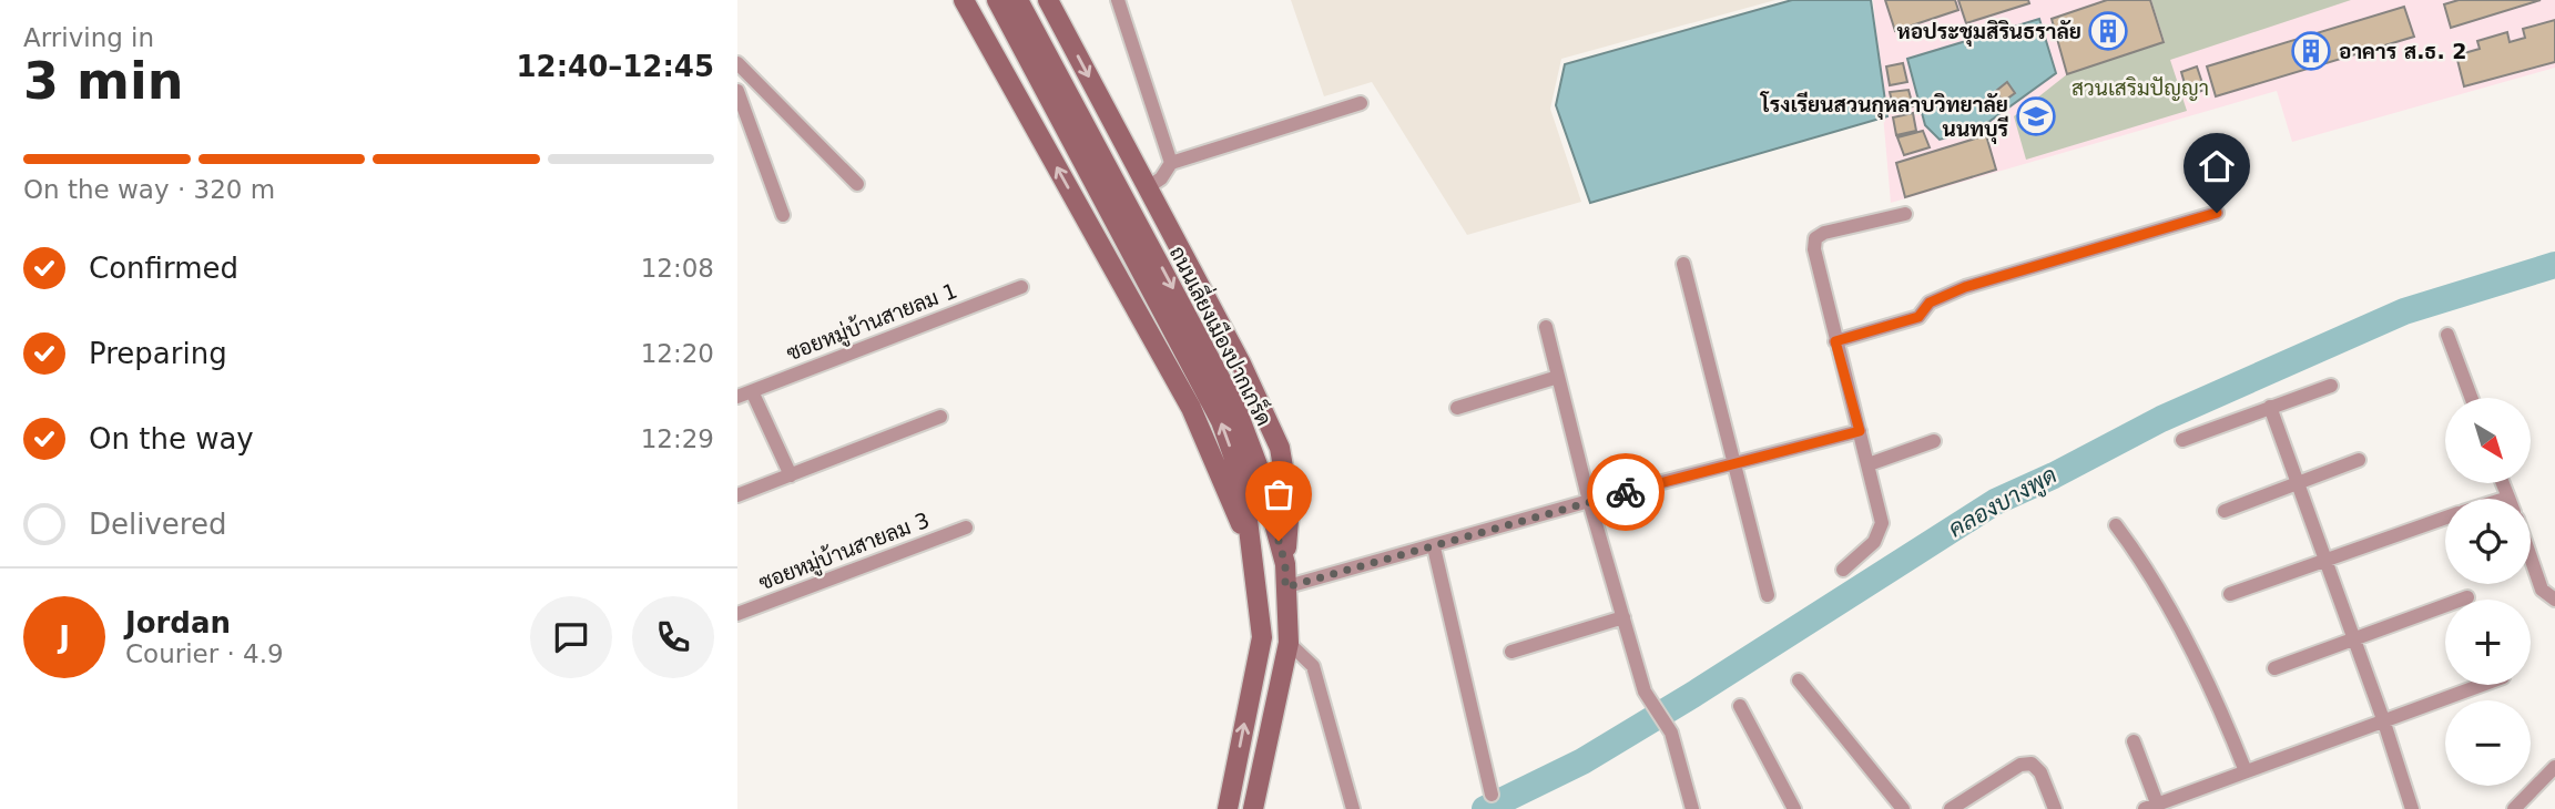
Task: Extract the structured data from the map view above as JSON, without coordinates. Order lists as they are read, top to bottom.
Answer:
{
  "streets": {
    "main road": ["ถนนเลี่ยงเมืองปากเกร็ด"],
    "street": ["ซอยหมู่บ้านสายลม 1", "ซอยหมู่บ้านสายลม 3"]
  },
  "water": ["คลองบางพูด"],
  "parks": ["สวนเสริมปัญญา"],
  "places": {
    "building": ["หอประชุมสิรินธราลัย", "อาคาร ส.ธ. 2"],
    "school or university": ["โรงเรียนสวนกุหลาบวิทยาลัย นนทบุรี"]
  },
  "north": "bottom right",
  "page": {
    "heading": ["3 min", "Arriving in", "12:40–12:45"],
    "panel": ["Jordan", "Courier · 4.9"],
    "bar": "On the way · 320 m",
    "list": [
      ["Confirmed", "12:08"],
      ["Preparing", "12:20"],
      ["On the way", "12:29"],
      "Delivered"
    ],
    "map_buttons": ["+", "−"],
    "round": "J"
  }
}
